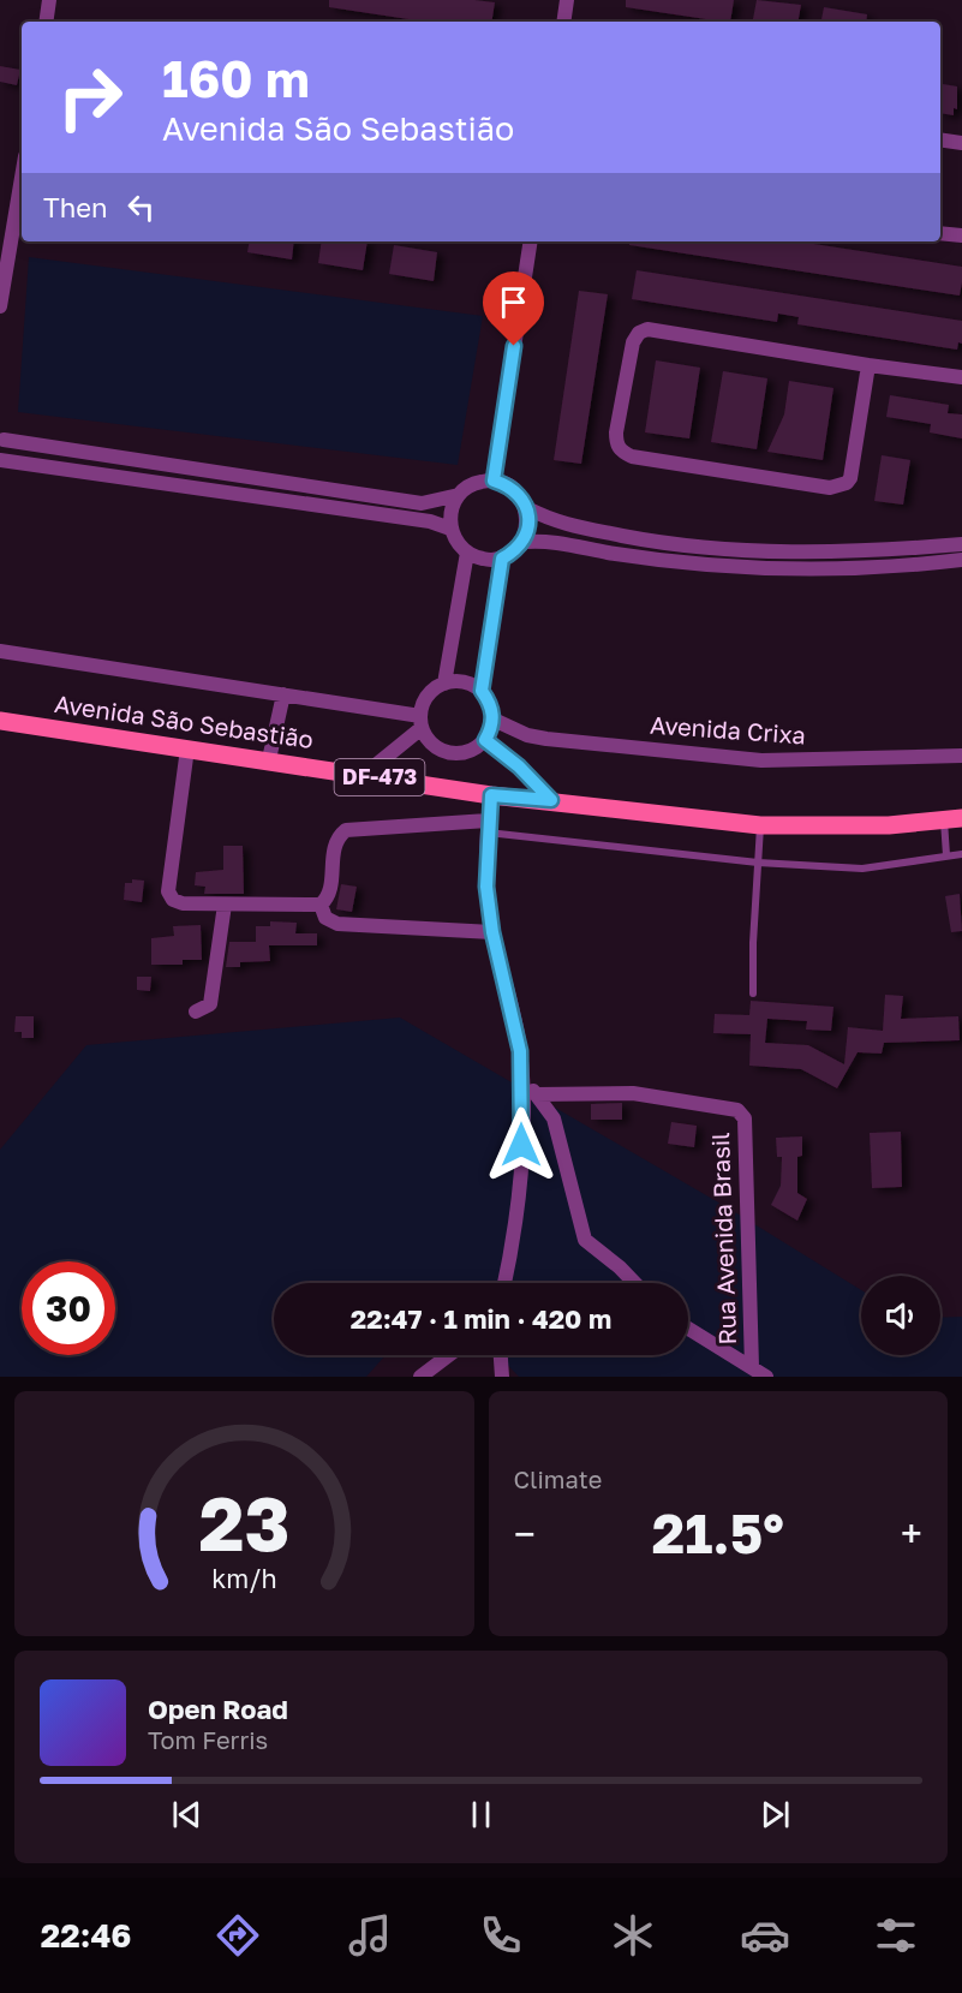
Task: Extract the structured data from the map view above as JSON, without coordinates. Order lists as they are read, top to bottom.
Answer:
{
  "streets": {
    "main road": ["Avenida São Sebastião", "DF-473"],
    "street": ["Avenida Crixa", "Rua Avenida Brasil"]
  },
  "page": {
    "turn": ["160 m", "Avenida São Sebastião"],
    "then": "Then",
    "limit": "30",
    "trip": "22:47 · 1 min · 420 m",
    "tile": "Climate",
    "heat": ["−", "21.5°", "+"],
    "song": ["Open Road", "Tom Ferris"],
    "tabs": "22:46",
    "gauge": ["23", "km/h"]
  }
}
